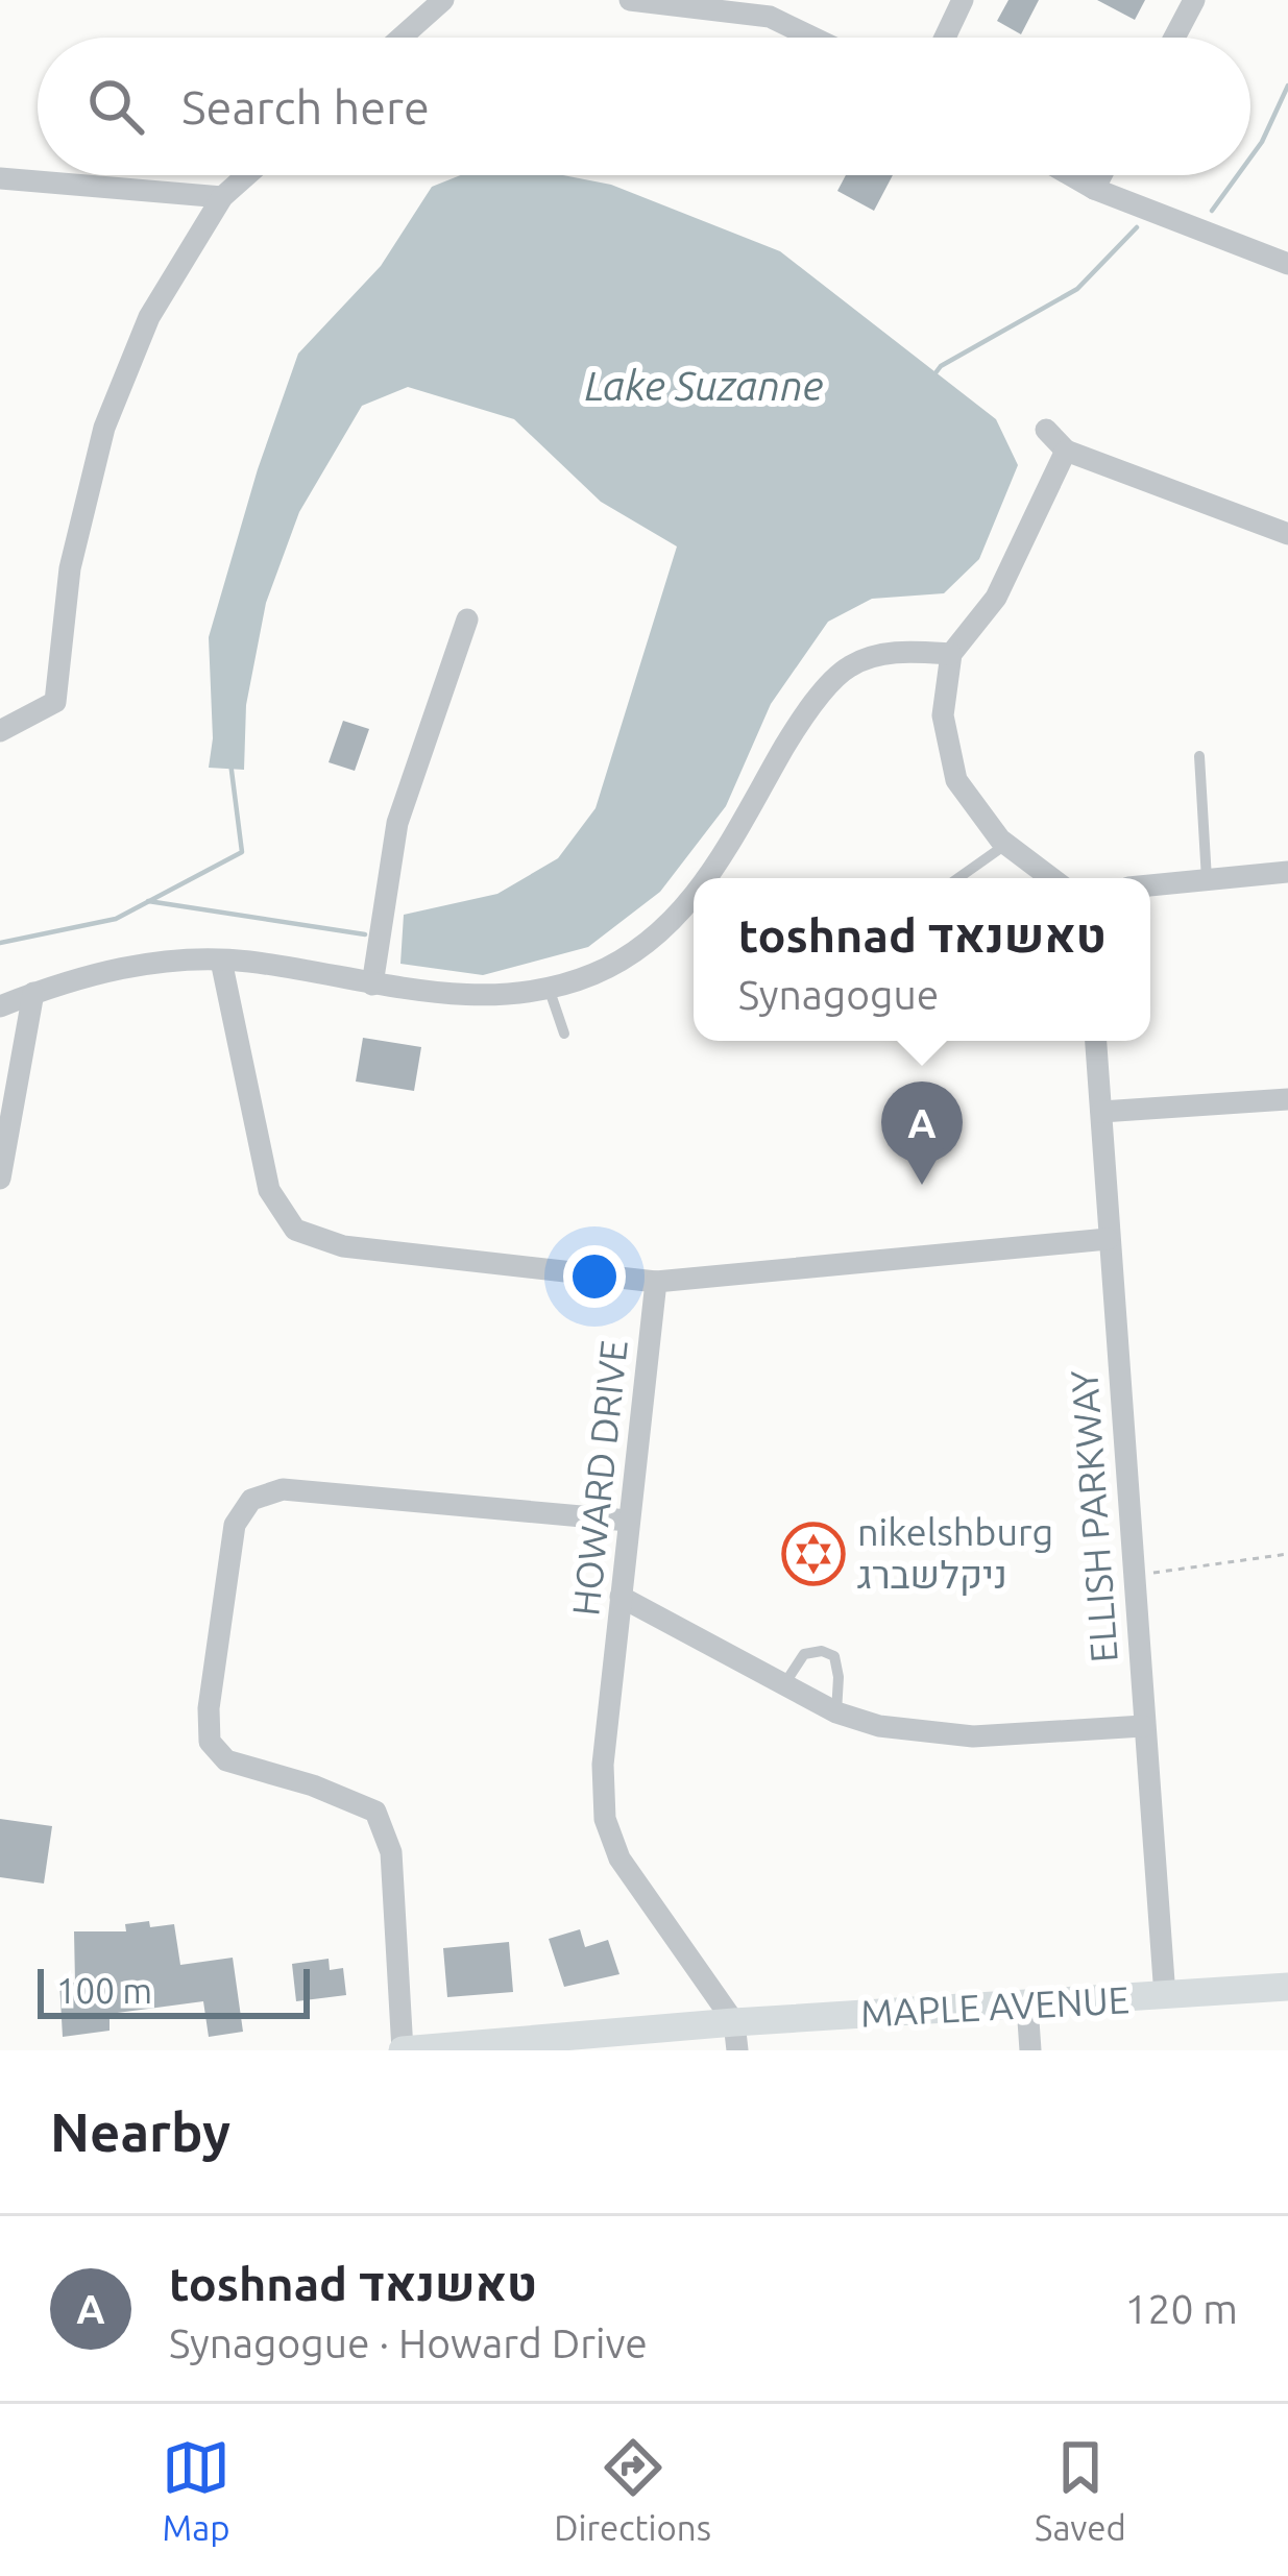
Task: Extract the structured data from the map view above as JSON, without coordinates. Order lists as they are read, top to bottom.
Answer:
{
  "streets": {
    "street": ["HOWARD DRIVE", "ELLISH PARKWAY", "MAPLE AVENUE"]
  },
  "crossings": [
    ["HOWARD DRIVE", "MAPLE AVENUE"],
    ["ELLISH PARKWAY", "MAPLE AVENUE"]
  ],
  "water": ["Lake Suzanne"],
  "places": {
    "synagogue": ["nikelshburg ניקלשברג"]
  },
  "scale_bar": "100 m",
  "page": {
    "search": "Search here",
    "popup": ["toshnad טאשנאד", "Synagogue"],
    "pins": "A",
    "scale": "100 m",
    "heading": "Nearby",
    "list": [
      {
        "mark": "A",
        "name": "toshnad טאשנאד",
        "note": "Synagogue · Howard Drive",
        "value": "120 m"
      }
    ],
    "nav": ["Map", "Directions", "Saved"]
  }
}
